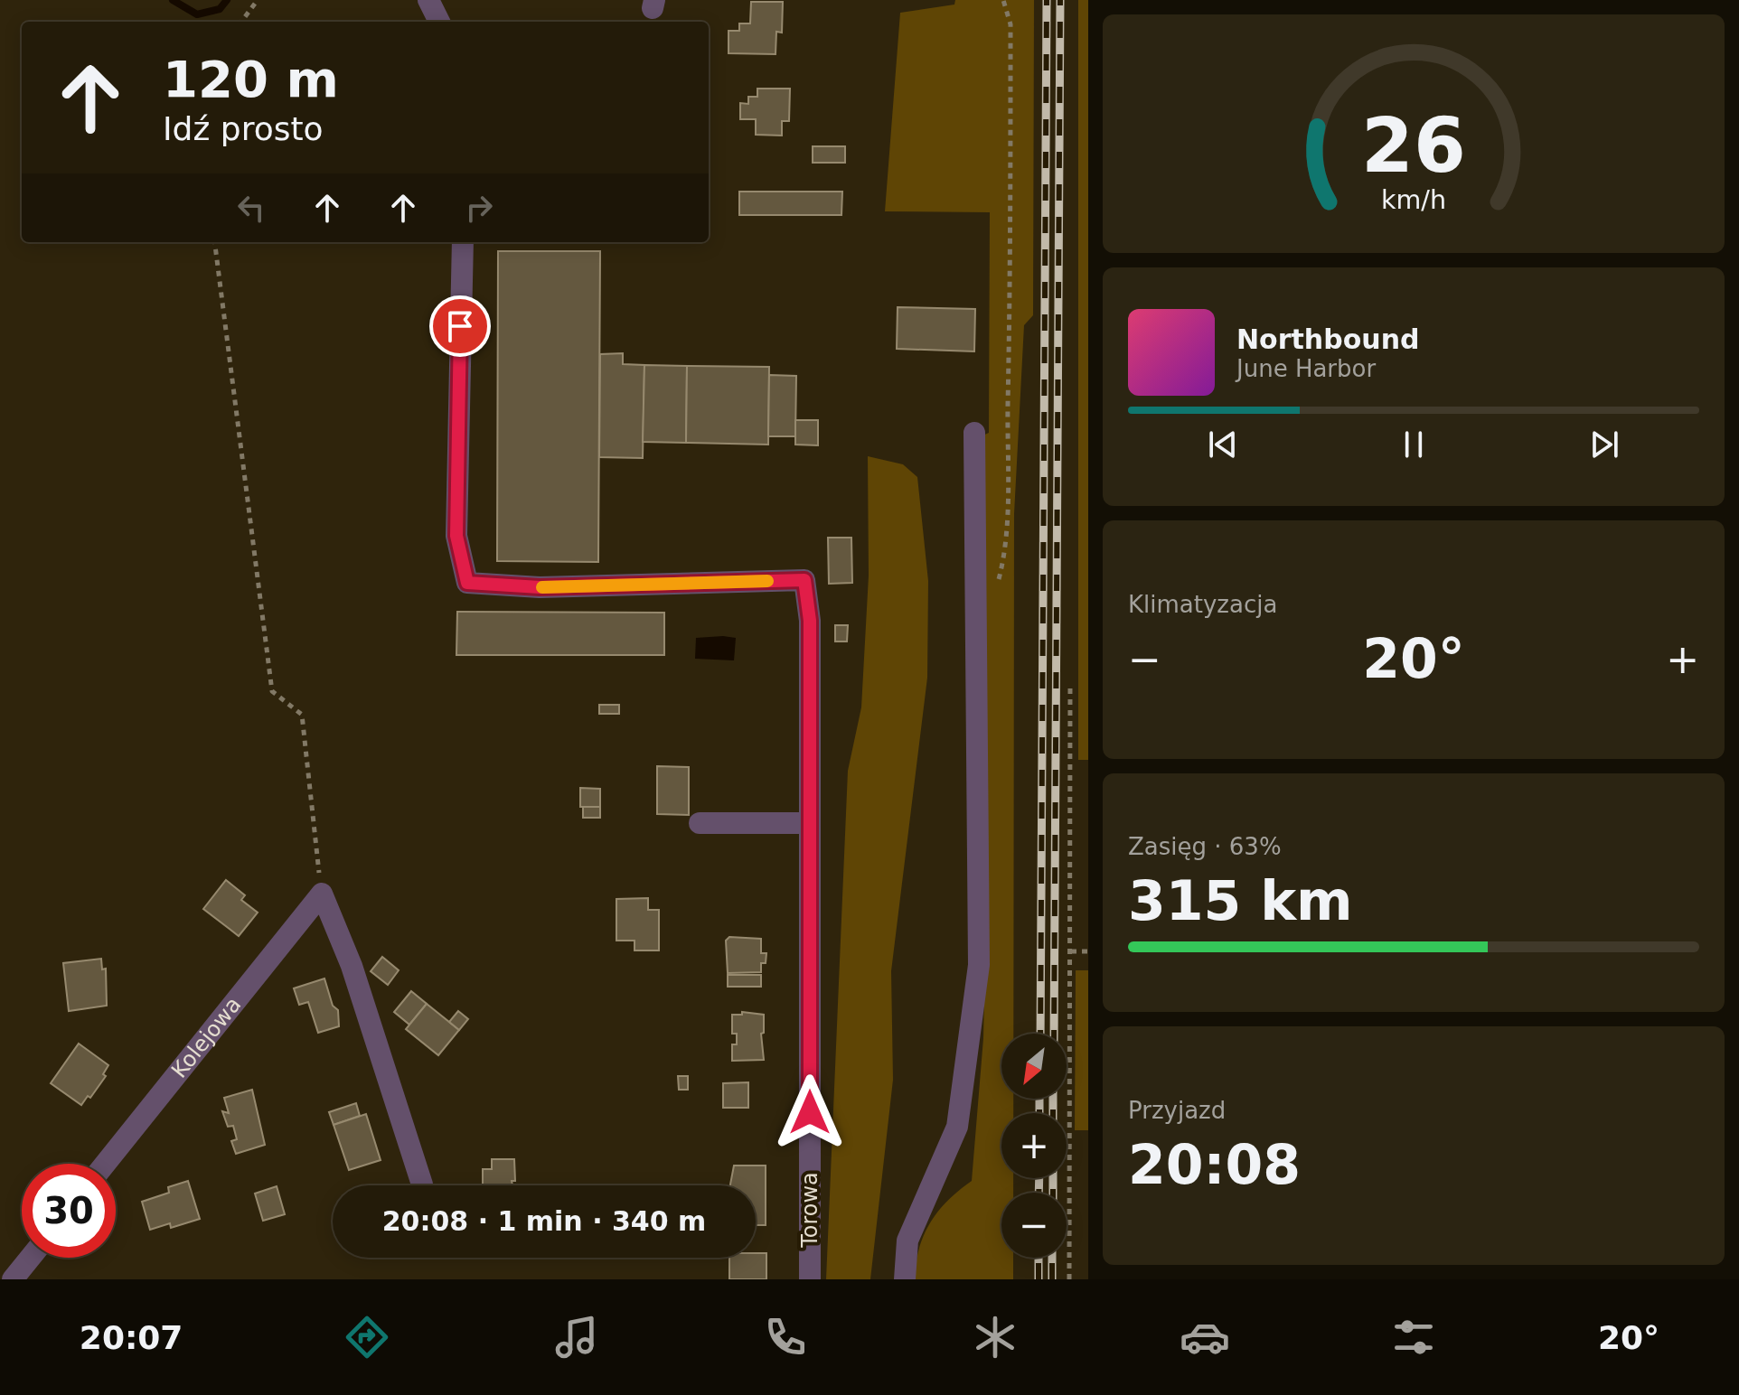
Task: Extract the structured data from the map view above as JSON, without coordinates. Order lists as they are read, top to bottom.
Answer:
{
  "streets": {
    "street": ["Kolejowa", "Torowa"]
  },
  "north": "bottom left",
  "page": {
    "turn": ["120 m", "Idź prosto"],
    "song": ["Northbound", "June Harbor"],
    "tile": [
      "Klimatyzacja",
      ["Zasięg · 63%", "315 km"],
      ["Przyjazd", "20:08"]
    ],
    "heat": ["−", "20°", "+"],
    "map_buttons": ["+", "−"],
    "limit": "30",
    "trip": "20:08 · 1 min · 340 m",
    "tabs": ["20:07", "20°"],
    "gauge": ["26", "km/h"]
  }
}
